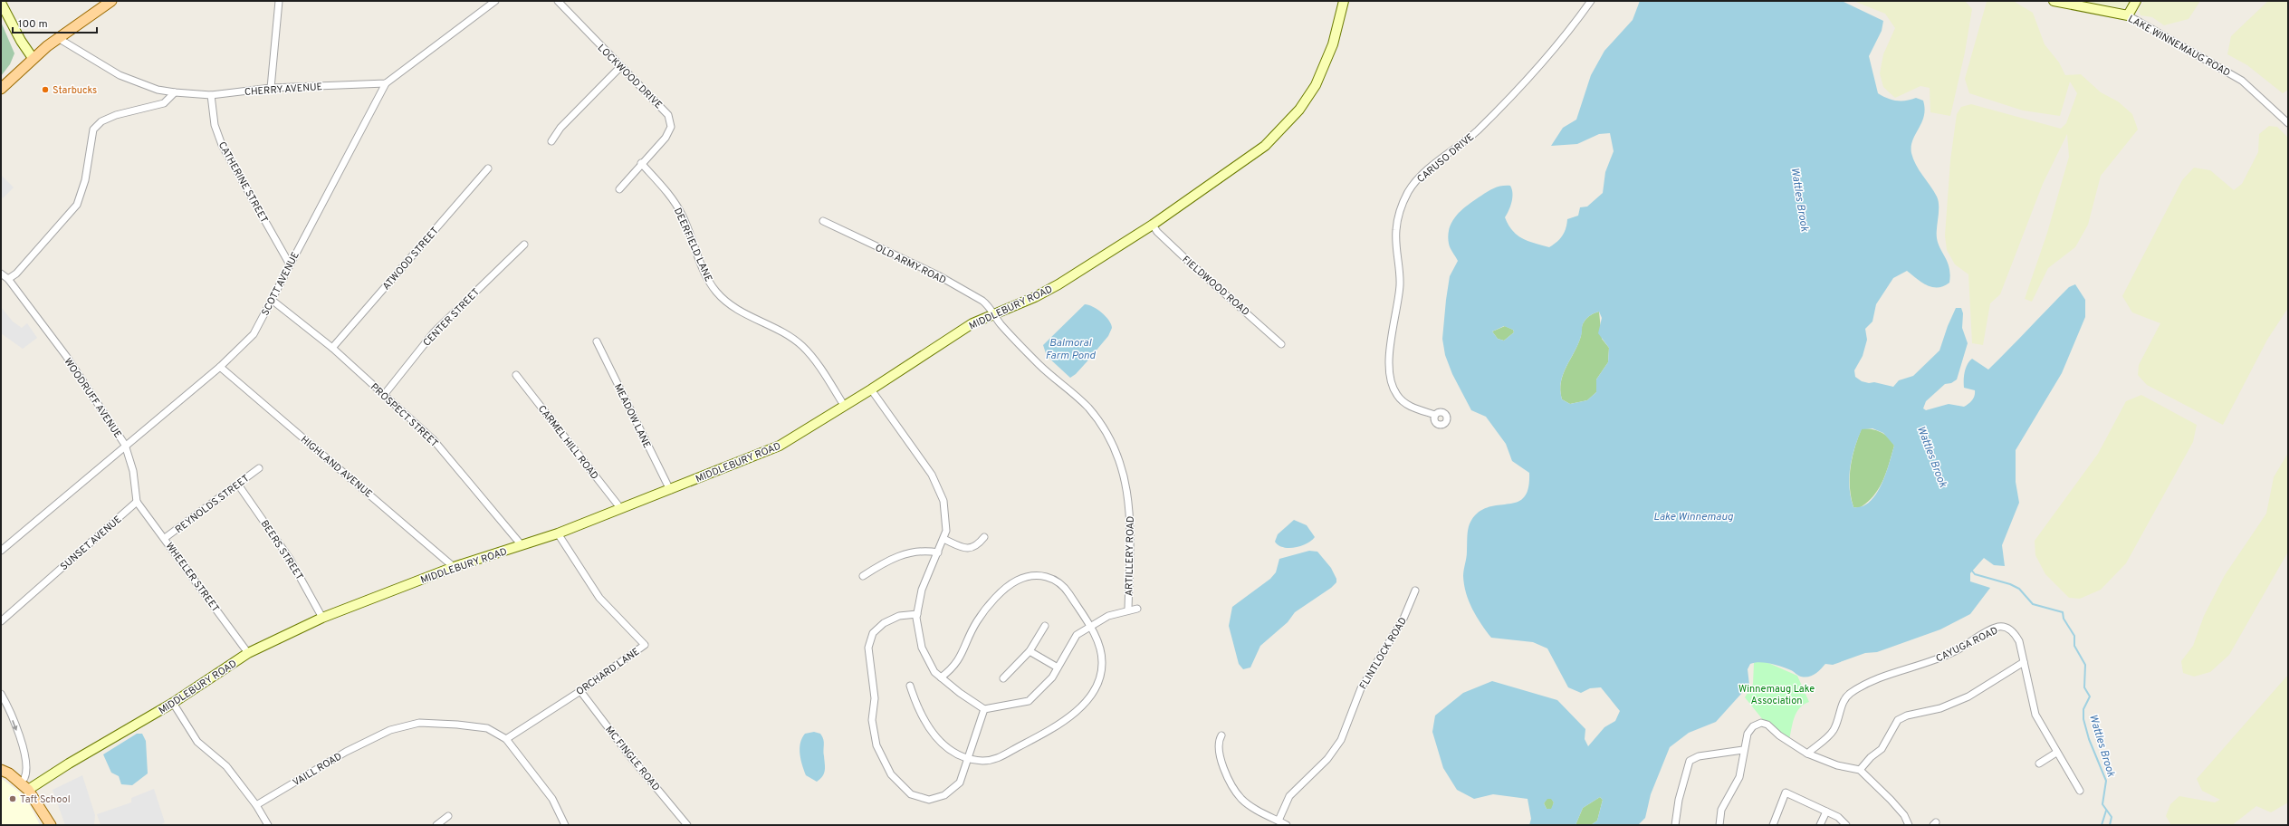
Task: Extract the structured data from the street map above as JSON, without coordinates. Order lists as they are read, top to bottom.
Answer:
{
  "streets": {
    "street": [
      "LAKE WINNEMAUG ROAD",
      "LOCKWOOD DRIVE",
      "CHERRY AVENUE",
      "CARUSO DRIVE",
      "CATHERINE STREET",
      "DEERFIELD LANE",
      "ATWOOD STREET",
      "OLD ARMY ROAD",
      "SCOTT AVENUE",
      "FIELDWOOD ROAD",
      "MIDDLEBURY ROAD",
      "CENTER STREET",
      "WOODRUFF AVENUE",
      "PROSPECT STREET",
      "MEADOW LANE",
      "CARMEL HILL ROAD",
      "HIGHLAND AVENUE",
      "REYNOLDS STREET",
      "SUNSET AVENUE",
      "BEERS STREET",
      "ARTILLERY ROAD",
      "WHEELER STREET",
      "CAYUGA ROAD",
      "FLINTLOCK ROAD",
      "ORCHARD LANE",
      "MC FINGLE ROAD",
      "VAILL ROAD"
    ]
  },
  "crossings": [
    ["LOCKWOOD DRIVE", "DEERFIELD LANE"],
    ["CHERRY AVENUE", "CATHERINE STREET"],
    ["CHERRY AVENUE", "SCOTT AVENUE"],
    ["CATHERINE STREET", "SCOTT AVENUE"],
    ["DEERFIELD LANE", "MIDDLEBURY ROAD"],
    ["ATWOOD STREET", "PROSPECT STREET"],
    ["OLD ARMY ROAD", "MIDDLEBURY ROAD"],
    ["OLD ARMY ROAD", "ARTILLERY ROAD"],
    ["SCOTT AVENUE", "WOODRUFF AVENUE"],
    ["SCOTT AVENUE", "PROSPECT STREET"],
    ["SCOTT AVENUE", "HIGHLAND AVENUE"],
    ["FIELDWOOD ROAD", "MIDDLEBURY ROAD"],
    ["MIDDLEBURY ROAD", "PROSPECT STREET"],
    ["MIDDLEBURY ROAD", "MEADOW LANE"],
    ["MIDDLEBURY ROAD", "CARMEL HILL ROAD"],
    ["MIDDLEBURY ROAD", "HIGHLAND AVENUE"],
    ["MIDDLEBURY ROAD", "BEERS STREET"],
    ["MIDDLEBURY ROAD", "ARTILLERY ROAD"],
    ["MIDDLEBURY ROAD", "WHEELER STREET"],
    ["MIDDLEBURY ROAD", "ORCHARD LANE"],
    ["CENTER STREET", "PROSPECT STREET"],
    ["REYNOLDS STREET", "BEERS STREET"],
    ["REYNOLDS STREET", "WHEELER STREET"],
    ["SUNSET AVENUE", "WHEELER STREET"],
    ["ORCHARD LANE", "MC FINGLE ROAD"],
    ["ORCHARD LANE", "VAILL ROAD"]
  ],
  "water": ["Wattles Brook", "Balmoral Farm Pond", "Lake Winnemaug"],
  "parks": ["Winnemaug Lake Association"],
  "places": ["Starbucks", "Taft School"],
  "scale_bar": "100 m"
}
